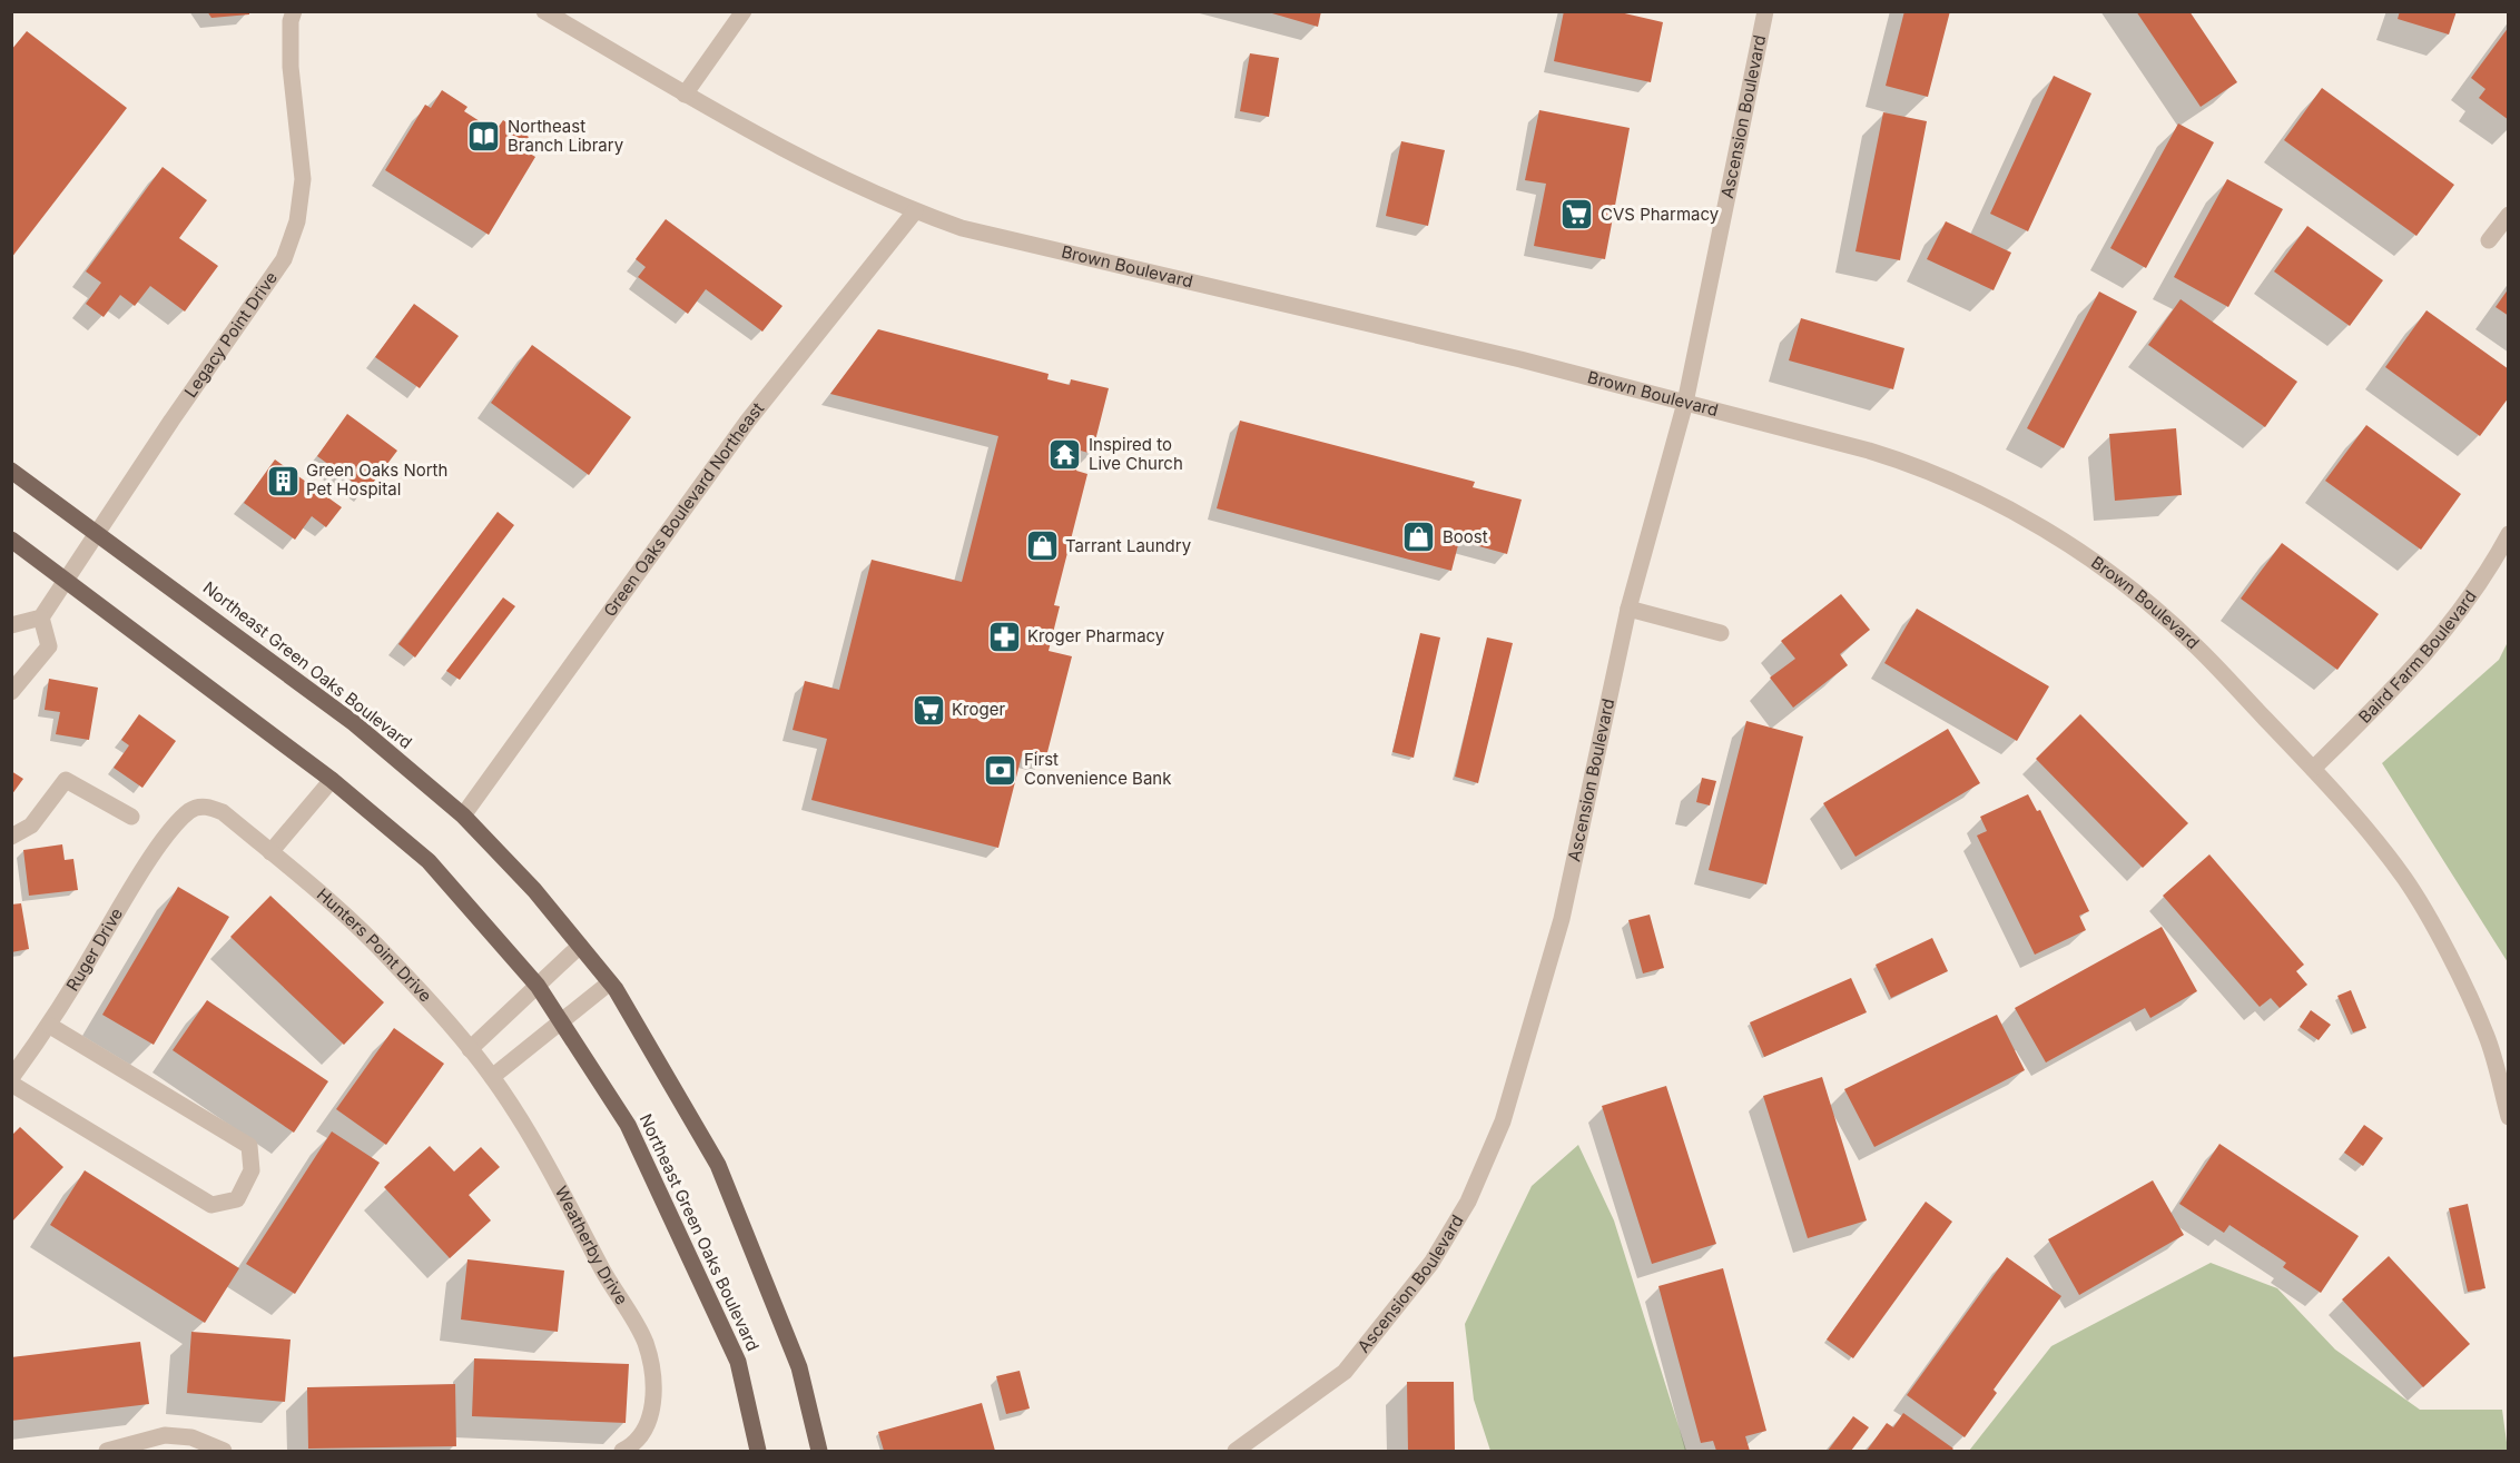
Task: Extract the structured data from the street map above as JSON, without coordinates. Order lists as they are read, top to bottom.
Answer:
{
  "streets": {
    "main road": ["Northeast Green Oaks Boulevard"],
    "street": [
      "Ascension Boulevard",
      "Brown Boulevard",
      "Legacy Point Drive",
      "Green Oaks Boulevard Northeast",
      "Baird Farm Boulevard",
      "Hunters Point Drive",
      "Ruger Drive",
      "Weatherby Drive"
    ]
  },
  "crossings": [
    ["Ascension Boulevard", "Brown Boulevard"],
    ["Brown Boulevard", "Green Oaks Boulevard Northeast"],
    ["Brown Boulevard", "Baird Farm Boulevard"],
    ["Legacy Point Drive", "Northeast Green Oaks Boulevard"],
    ["Green Oaks Boulevard Northeast", "Northeast Green Oaks Boulevard"],
    ["Hunters Point Drive", "Ruger Drive"],
    ["Hunters Point Drive", "Weatherby Drive"]
  ],
  "places": {
    "library": ["Northeast Branch Library"],
    "supermarket": ["CVS Pharmacy", "Kroger"],
    "temple": ["Inspired to Live Church"],
    "building": ["Green Oaks North Pet Hospital"],
    "shop": ["Boost", "Tarrant Laundry"],
    "pharmacy": ["Kroger Pharmacy"],
    "bank": ["First Convenience Bank"]
  }
}
